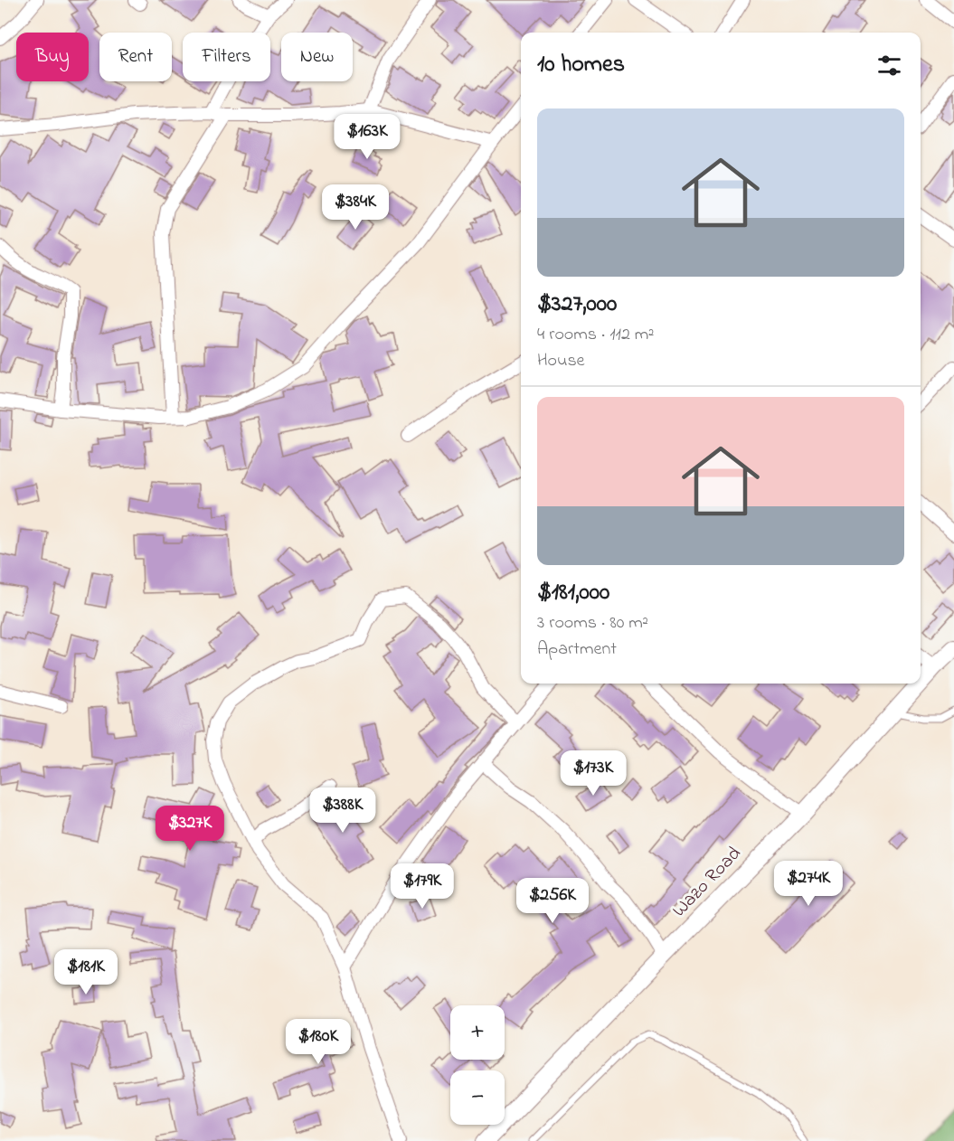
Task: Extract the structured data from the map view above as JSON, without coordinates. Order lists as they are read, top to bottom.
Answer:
{
  "streets": {
    "main road": ["Wazo Road"]
  },
  "page": {
    "chip": [
      "Buy",
      "Rent",
      "Filters",
      "New"
    ],
    "heading": "10 homes",
    "list": [
      {
        "name": "$327,000",
        "note": "4 rooms · 112 m² · House"
      },
      {
        "name": "$181,000",
        "note": "3 rooms · 80 m² · Apartment"
      }
    ],
    "price": [
      "$163K",
      "$384K",
      "$173K",
      "$388K",
      "$327K",
      "$274K",
      "$179K",
      "$256K",
      "$181K",
      "$180K"
    ],
    "map_buttons": ["+", "−"]
  }
}
